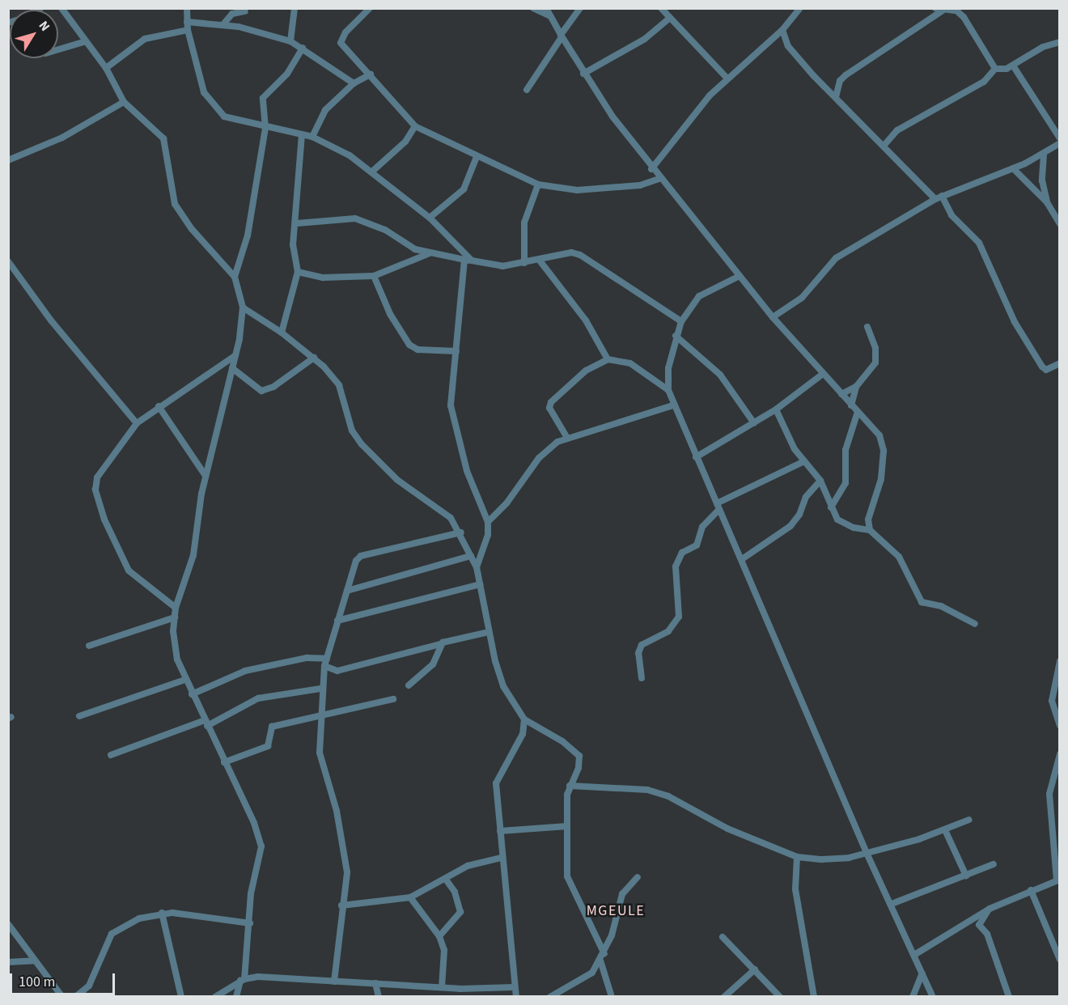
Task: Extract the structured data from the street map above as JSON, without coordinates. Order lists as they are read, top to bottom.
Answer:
{
  "districts": ["MGEULE"],
  "scale_bar": "100 m",
  "north": "top right"
}
